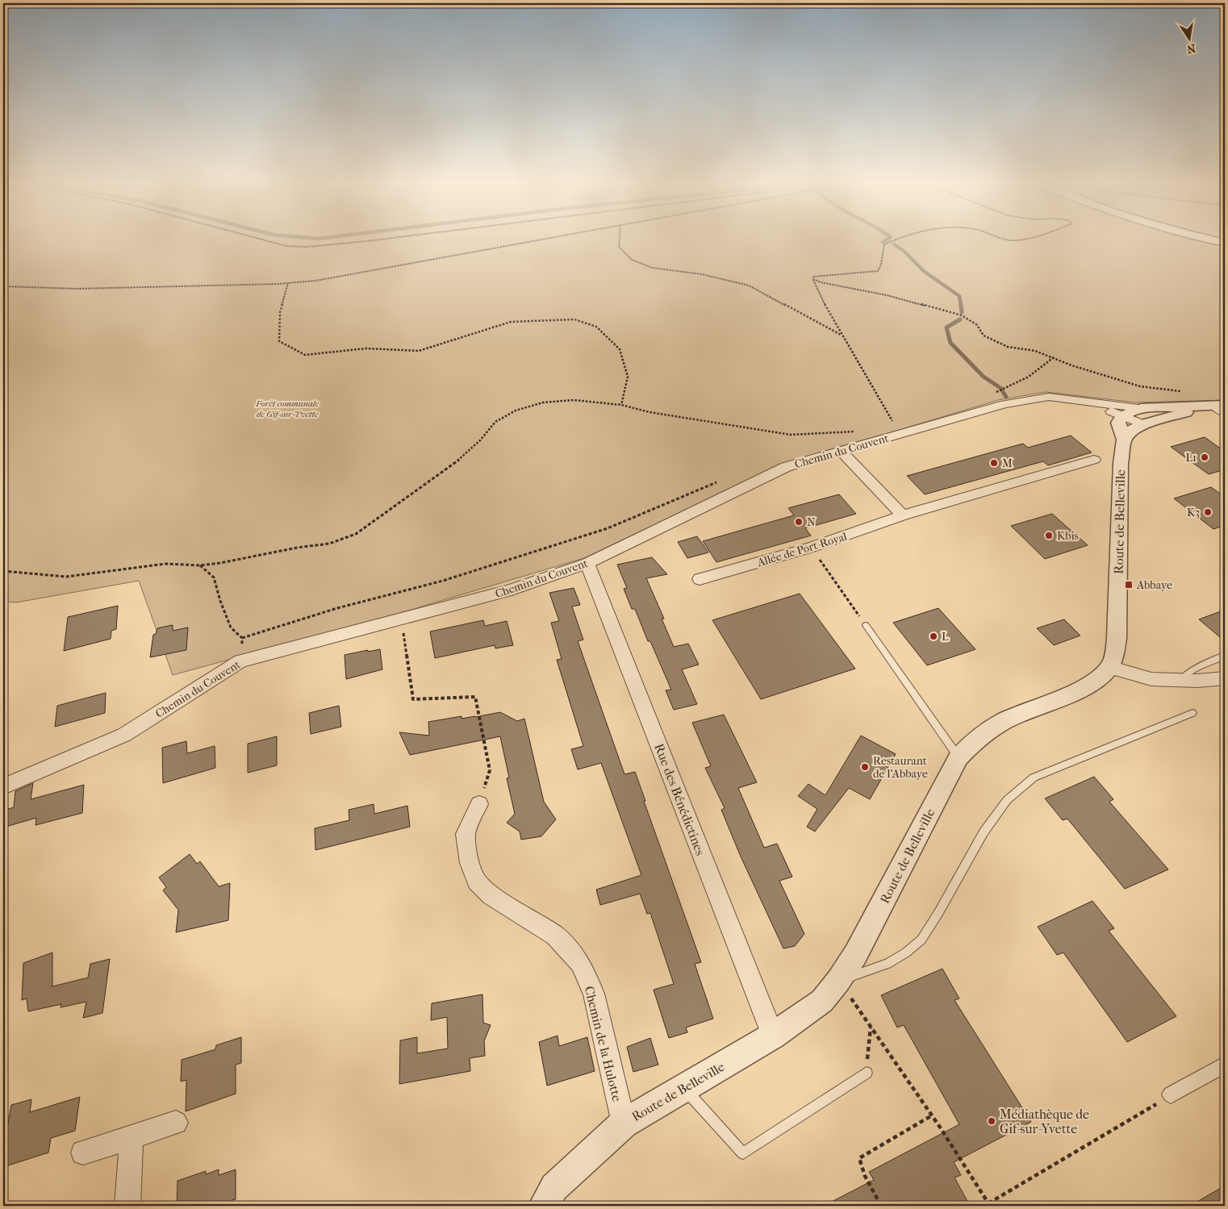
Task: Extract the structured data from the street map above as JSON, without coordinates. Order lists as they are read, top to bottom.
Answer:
{
  "streets": {
    "street": [
      "Chemin du Couvent",
      "Route de Belleville",
      "Allée de Port-Royal",
      "Rue des Bénédictines",
      "Chemin de la Hulotte"
    ]
  },
  "crossings": [
    ["Chemin du Couvent", "Rue des Bénédictines"],
    ["Route de Belleville", "Rue des Bénédictines"],
    ["Route de Belleville", "Chemin de la Hulotte"]
  ],
  "parks": ["Forêt communale de Gif-sur-Yvette"],
  "places": {
    "other": [
      "L1",
      "M",
      "K3",
      "N",
      "Kbis",
      "L",
      "Restaurant de l'Abbaye",
      "Médiathèque de Gif-sur-Yvette"
    ],
    "transit": ["Abbaye"]
  },
  "north": "bottom"
}
